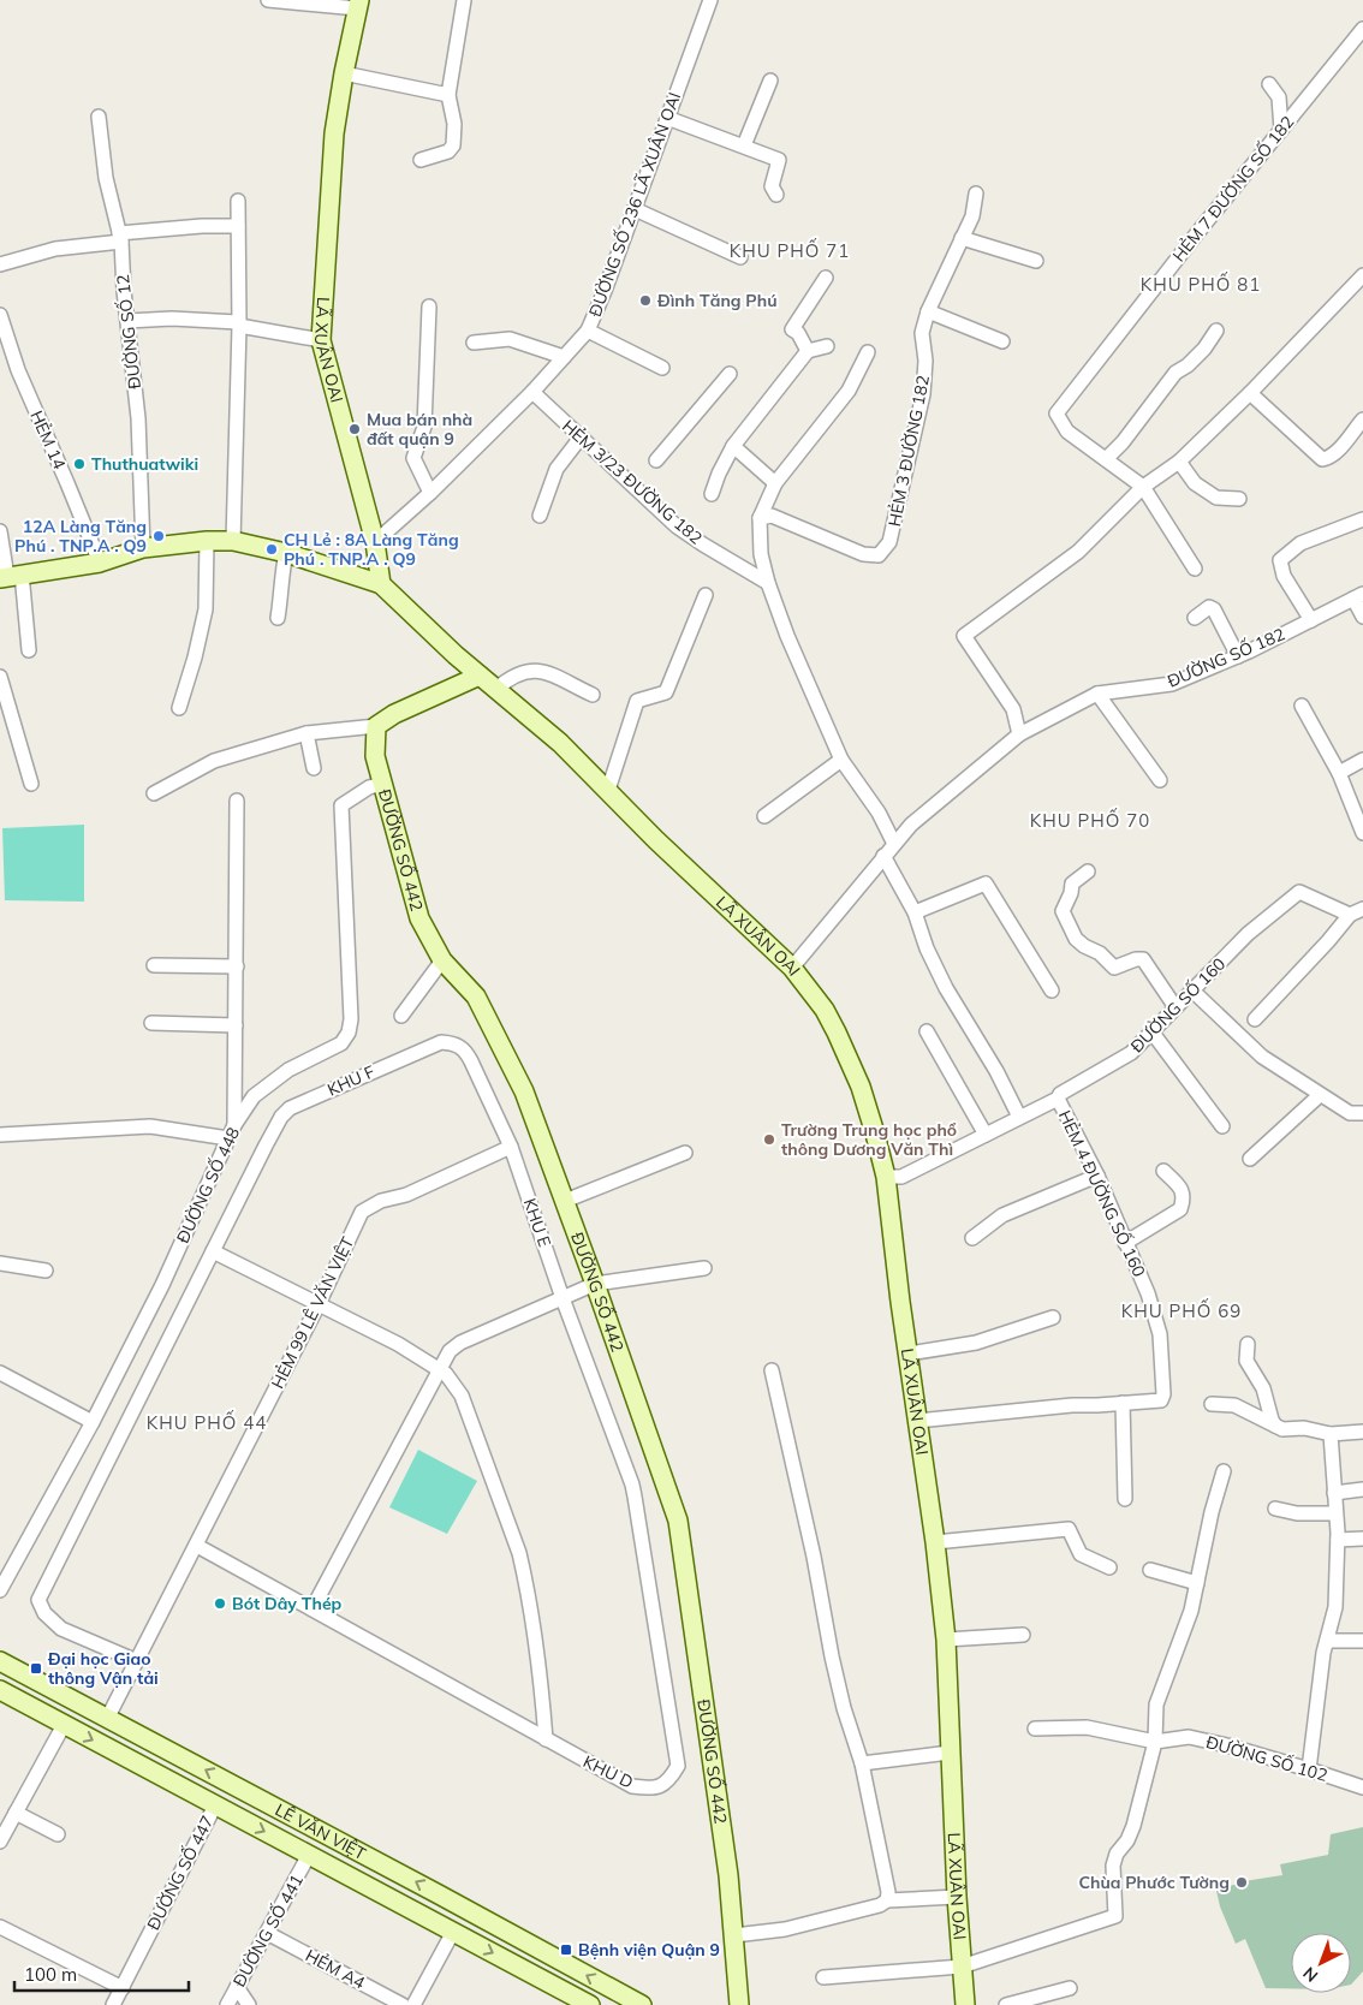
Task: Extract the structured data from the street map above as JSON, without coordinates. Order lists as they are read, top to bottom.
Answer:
{
  "streets": {
    "main road": ["LÃ XUÂN OAI", "ĐƯỜNG SỐ 442", "LÊ VĂN VIỆT"],
    "street": [
      "HẺM 7 ĐƯỜNG SỐ 182",
      "ĐƯỜNG SỐ 236 LÃ XUÂN OAI",
      "ĐƯỜNG SỐ 12",
      "HẺM 14",
      "HẺM 3 ĐƯỜNG 182",
      "HẺM 3/23 ĐƯỜNG 182",
      "ĐƯỜNG SỐ 182",
      "ĐƯỜNG SỐ 160",
      "KHU F",
      "ĐƯỜNG SỐ 448",
      "HẺM 4 ĐƯỜNG SỐ 160",
      "KHU E",
      "HẺM 99 LÊ VĂN VIỆT",
      "ĐƯỜNG SỐ 102",
      "KHU D",
      "ĐƯỜNG SỐ 447",
      "ĐƯỜNG SỐ 441",
      "HẺM A4"
    ]
  },
  "crossings": [
    ["ĐƯỜNG SỐ 236 LÃ XUÂN OAI", "LÃ XUÂN OAI"],
    ["ĐƯỜNG SỐ 236 LÃ XUÂN OAI", "HẺM 3/23 ĐƯỜNG 182"],
    ["LÃ XUÂN OAI", "ĐƯỜNG SỐ 160"],
    ["ĐƯỜNG SỐ 442", "ĐƯỜNG SỐ 448"],
    ["ĐƯỜNG SỐ 160", "HẺM 4 ĐƯỜNG SỐ 160"],
    ["KHU F", "KHU E"],
    ["KHU F", "HẺM 99 LÊ VĂN VIỆT"],
    ["KHU E", "HẺM 99 LÊ VĂN VIỆT"],
    ["KHU E", "KHU D"],
    ["HẺM 99 LÊ VĂN VIỆT", "LÊ VĂN VIỆT"],
    ["LÊ VĂN VIỆT", "ĐƯỜNG SỐ 447"],
    ["LÊ VĂN VIỆT", "ĐƯỜNG SỐ 441"],
    ["ĐƯỜNG SỐ 441", "HẺM A4"]
  ],
  "districts": [
    "KHU PHỐ 71",
    "KHU PHỐ 81",
    "KHU PHỐ 70",
    "KHU PHỐ 69",
    "KHU PHỐ 44"
  ],
  "places": {
    "other": [
      "Đình Tăng Phú",
      "Mua bán nhà đất quận 9",
      "Thuthuatwiki",
      "12A Làng Tăng Phú . TNP.A . Q9",
      "CH Lẻ : 8A Làng Tăng Phú . TNP.A . Q9",
      "Trường Trung học phổ thông Dương Văn Thì",
      "Bót Dây Thép",
      "Chùa Phước Tường"
    ],
    "transit": ["Đại học Giao thông Vận tải", "Bệnh viện Quận 9"]
  },
  "scale_bar": "100 m",
  "north": "bottom left"
}
